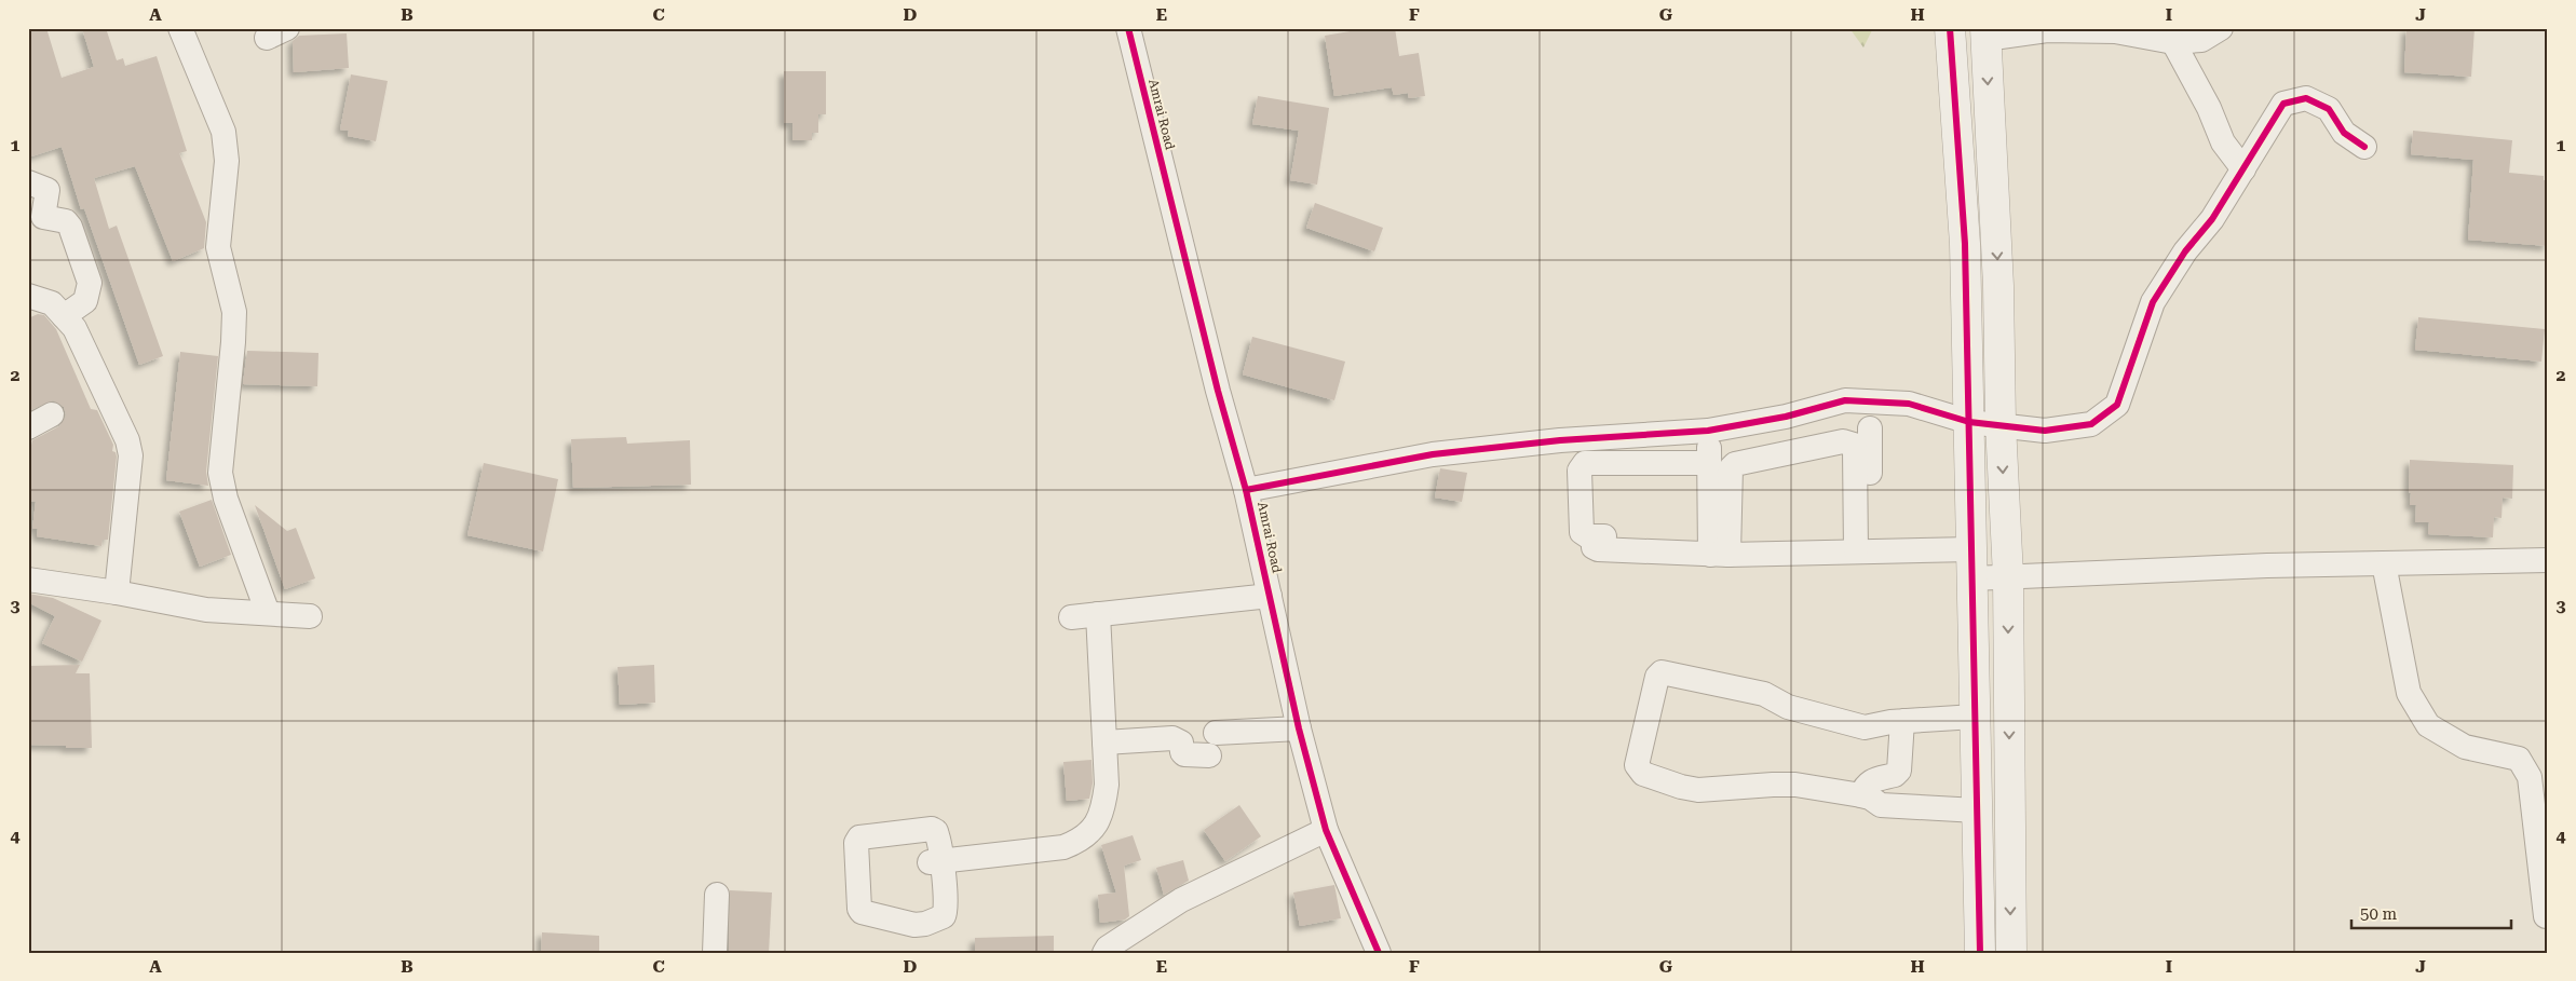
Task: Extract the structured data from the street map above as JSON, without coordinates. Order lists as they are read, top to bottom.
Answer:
{
  "streets": {
    "street": ["Amrai Road"]
  },
  "scale_bar": "50 m",
  "grid": {
    "columns": [
      "A",
      "B",
      "C",
      "D",
      "E",
      "F",
      "G",
      "H",
      "I",
      "J"
    ],
    "rows": [
      "1",
      "2",
      "3",
      "4"
    ]
  }
}
